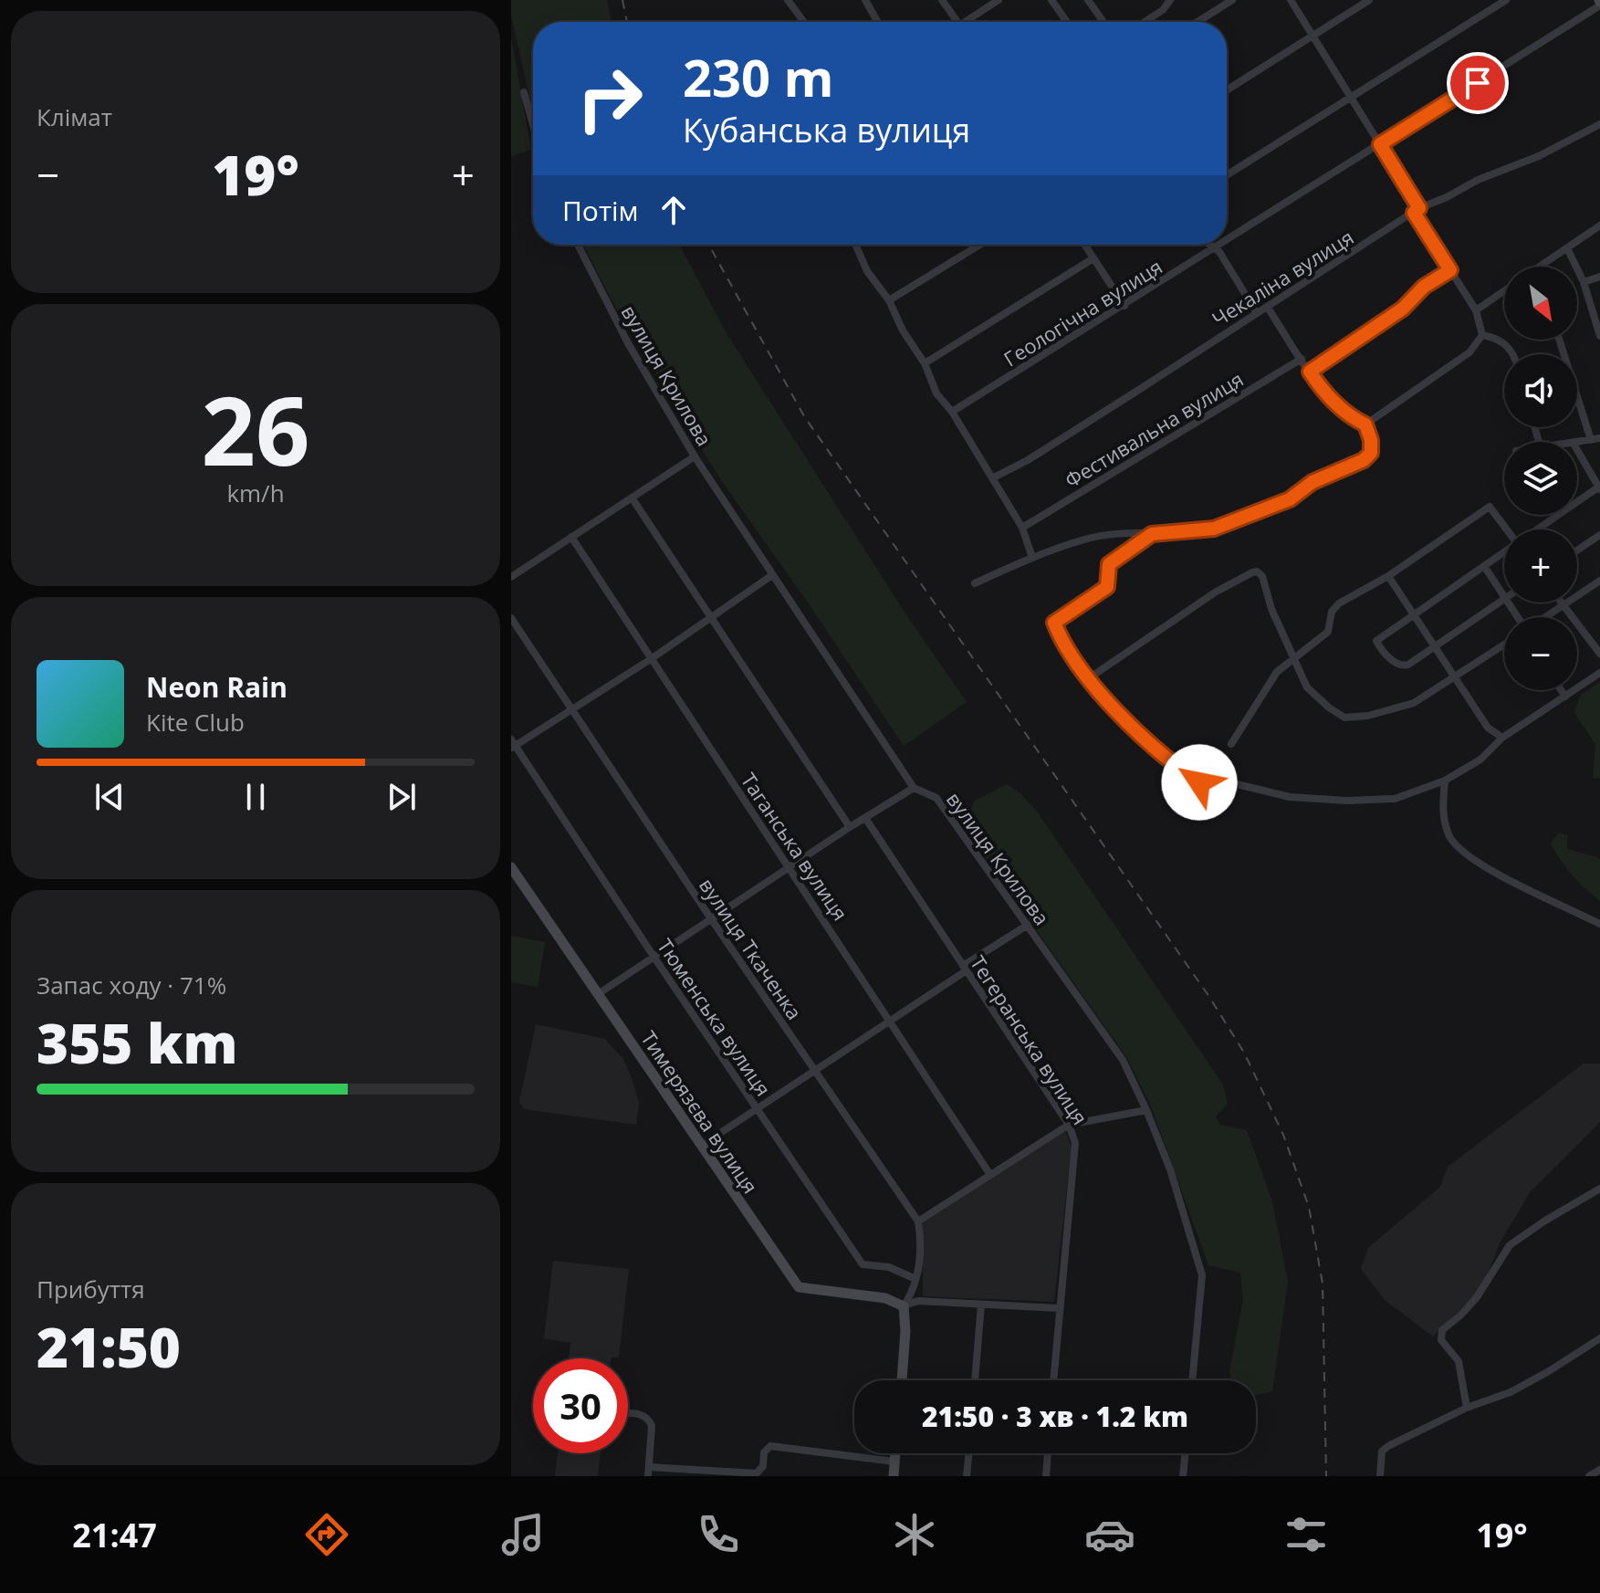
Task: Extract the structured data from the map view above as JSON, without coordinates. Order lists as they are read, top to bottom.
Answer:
{
  "streets": {
    "street": [
      "Чекаліна вулиця",
      "Геологічна вулиця",
      "вулиця Крилова",
      "Фестивальна вулиця",
      "Таганська вулиця",
      "вулиця Ткаченка",
      "Тюменська вулиця",
      "Тегеранська вулиця",
      "Тимерязєва вулиця"
    ]
  },
  "north": "bottom right",
  "page": {
    "tile": [
      "Клімат",
      ["26", "km/h"],
      ["Запас ходу · 71%", "355 km"],
      ["Прибуття", "21:50"]
    ],
    "turn": ["230 m", "Кубанська вулиця"],
    "heat": ["−", "19°", "+"],
    "then": "Потім",
    "map_buttons": ["+", "−"],
    "song": ["Neon Rain", "Kite Club"],
    "limit": "30",
    "trip": "21:50 · 3 хв · 1.2 km",
    "tabs": ["21:47", "19°"]
  }
}
